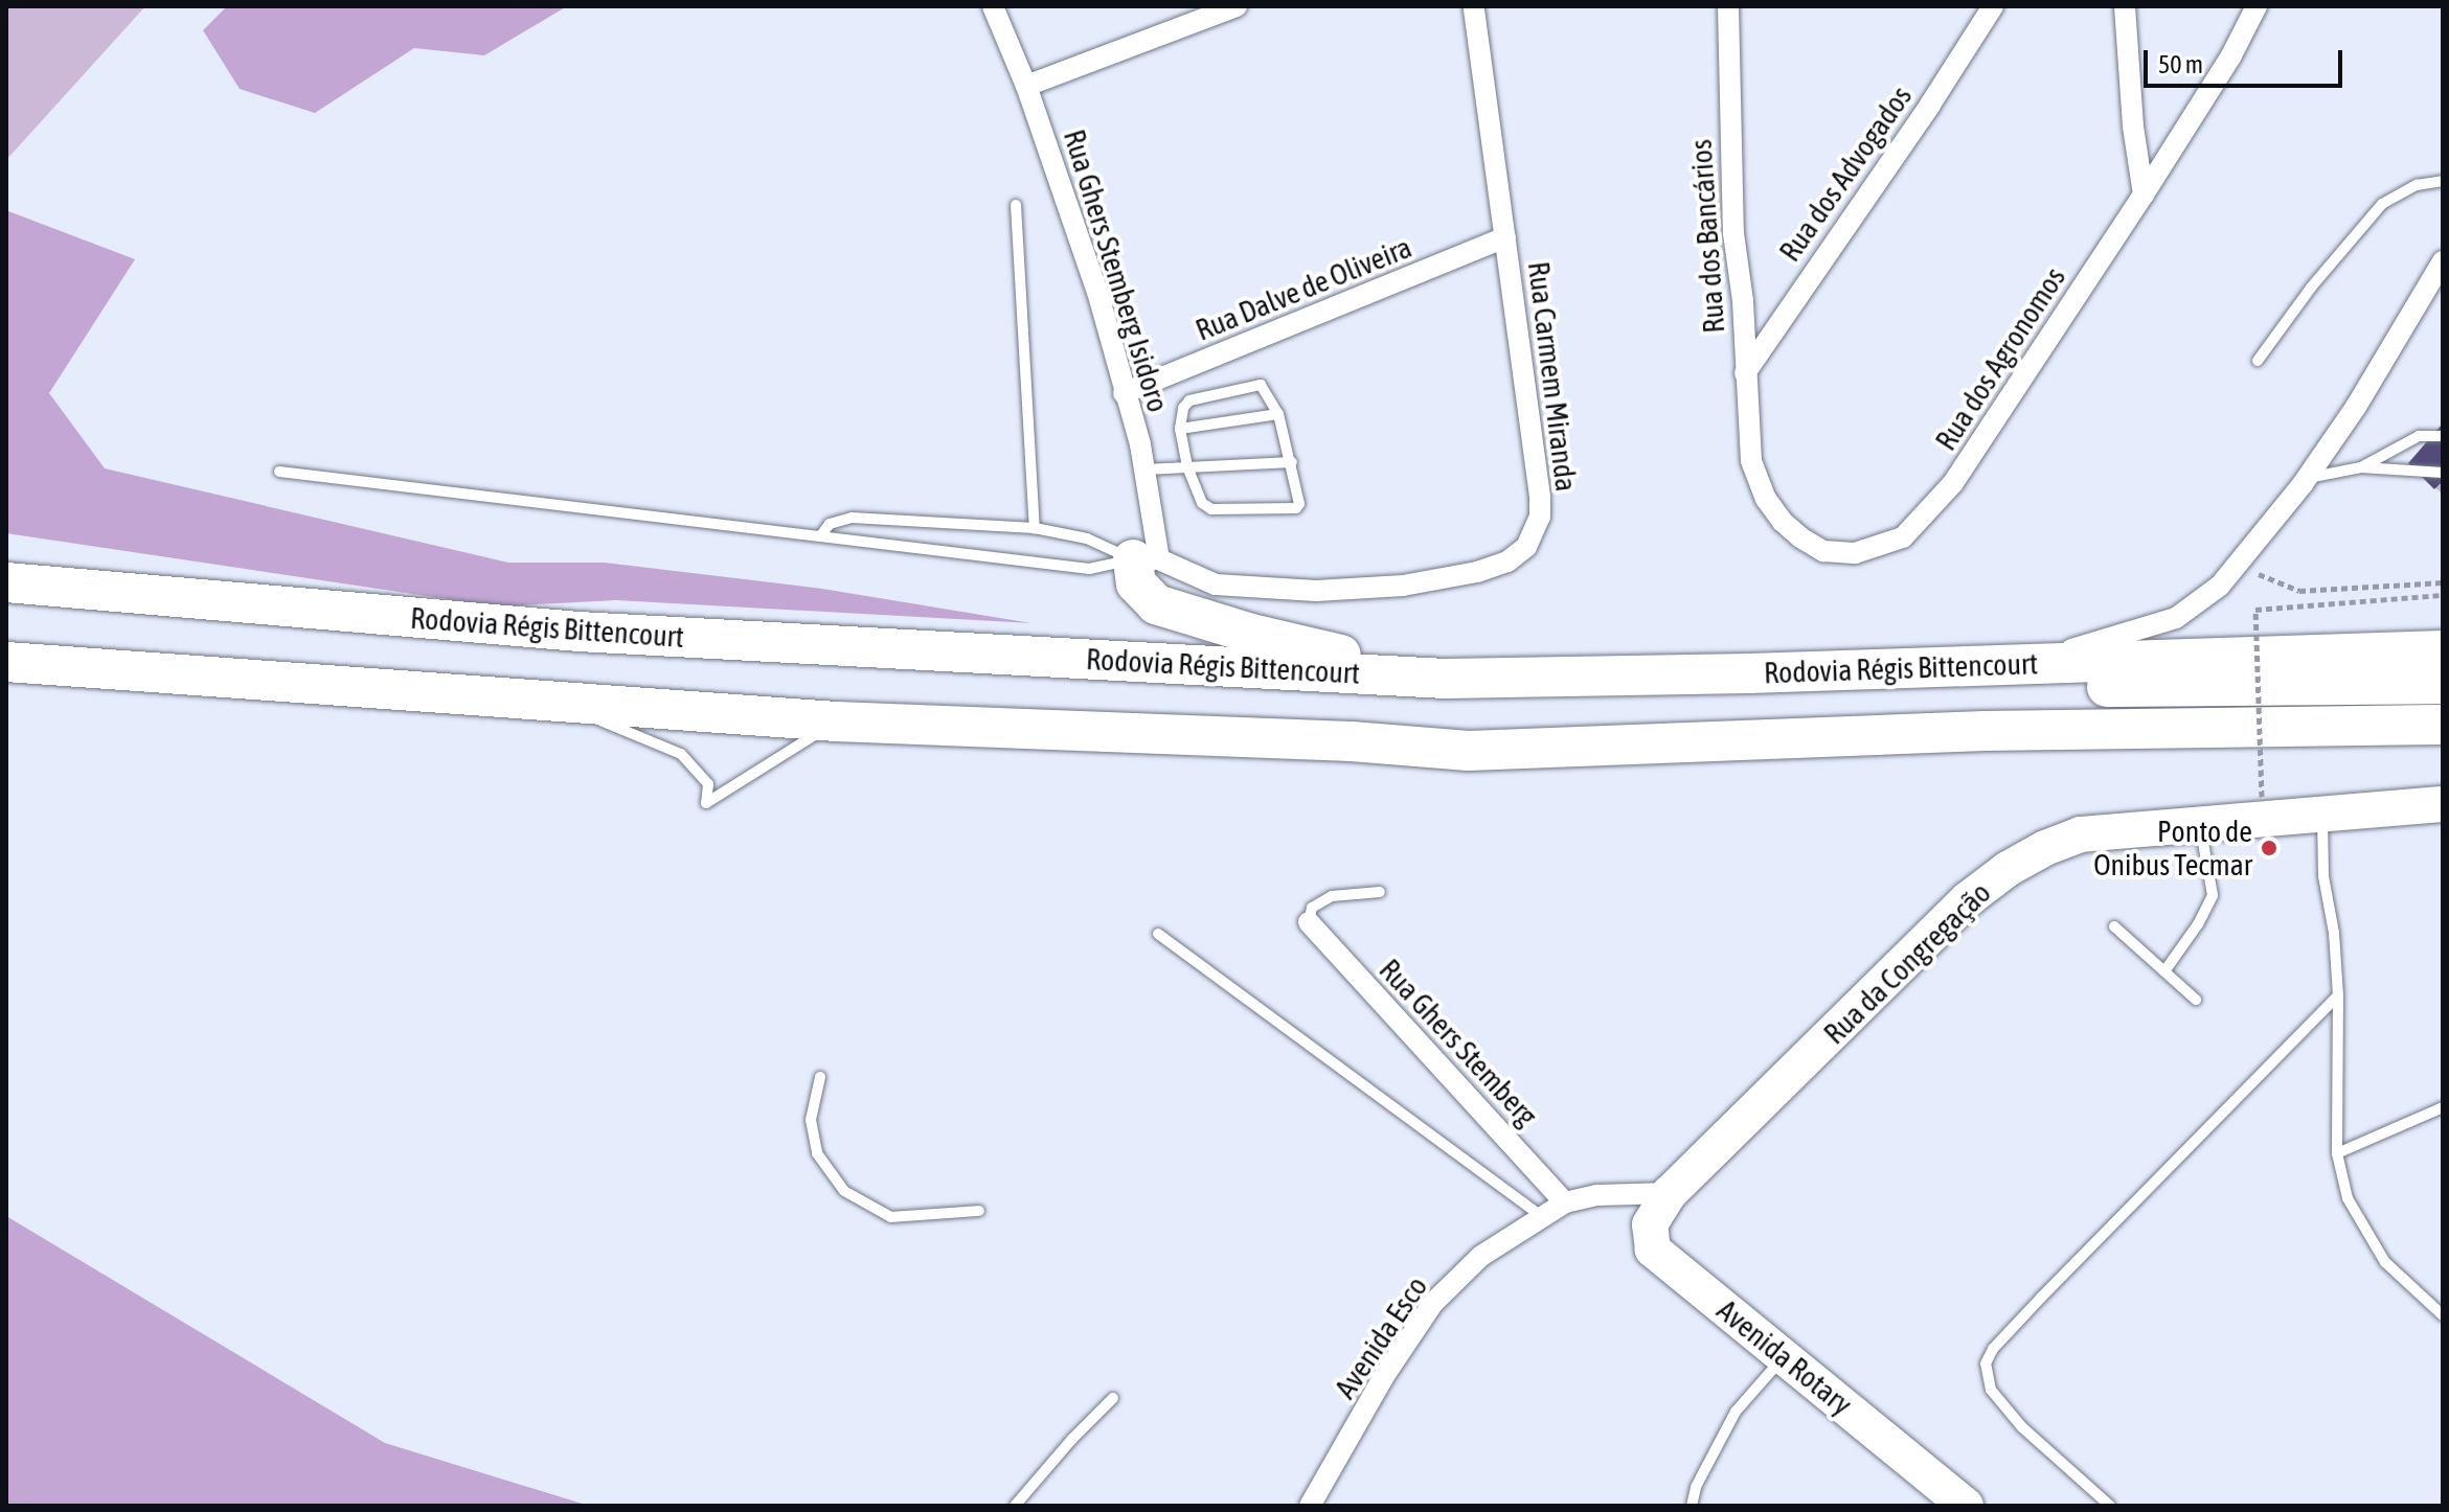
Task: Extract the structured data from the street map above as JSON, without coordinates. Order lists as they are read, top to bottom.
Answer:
{
  "streets": {
    "highway": ["Rodovia Régis Bittencourt"],
    "main road": ["Rua da Congregação", "Avenida Rotary"],
    "street": [
      "Rua dos Advogados",
      "Rua dos Bancários",
      "Rua Ghers Stemberg Isidoro",
      "Rua Dalve de Oliveira",
      "Rua dos Agronomos",
      "Rua Carmem Miranda",
      "Rua Ghers Stemberg",
      "Avenida Esco"
    ]
  },
  "crossings": [
    ["Rua dos Advogados", "Rua dos Bancários"],
    ["Rua dos Bancários", "Rua dos Agronomos"],
    ["Rua Ghers Stemberg Isidoro", "Rua Dalve de Oliveira"],
    ["Rua Ghers Stemberg Isidoro", "Rua Carmem Miranda"],
    ["Rua Dalve de Oliveira", "Rua Carmem Miranda"],
    ["Rua da Congregação", "Avenida Esco"],
    ["Rua da Congregação", "Avenida Rotary"],
    ["Rua Ghers Stemberg", "Avenida Esco"],
    ["Avenida Esco", "Avenida Rotary"]
  ],
  "places": ["Ponto de Onibus Tecmar"],
  "scale_bar": "50 m"
}
